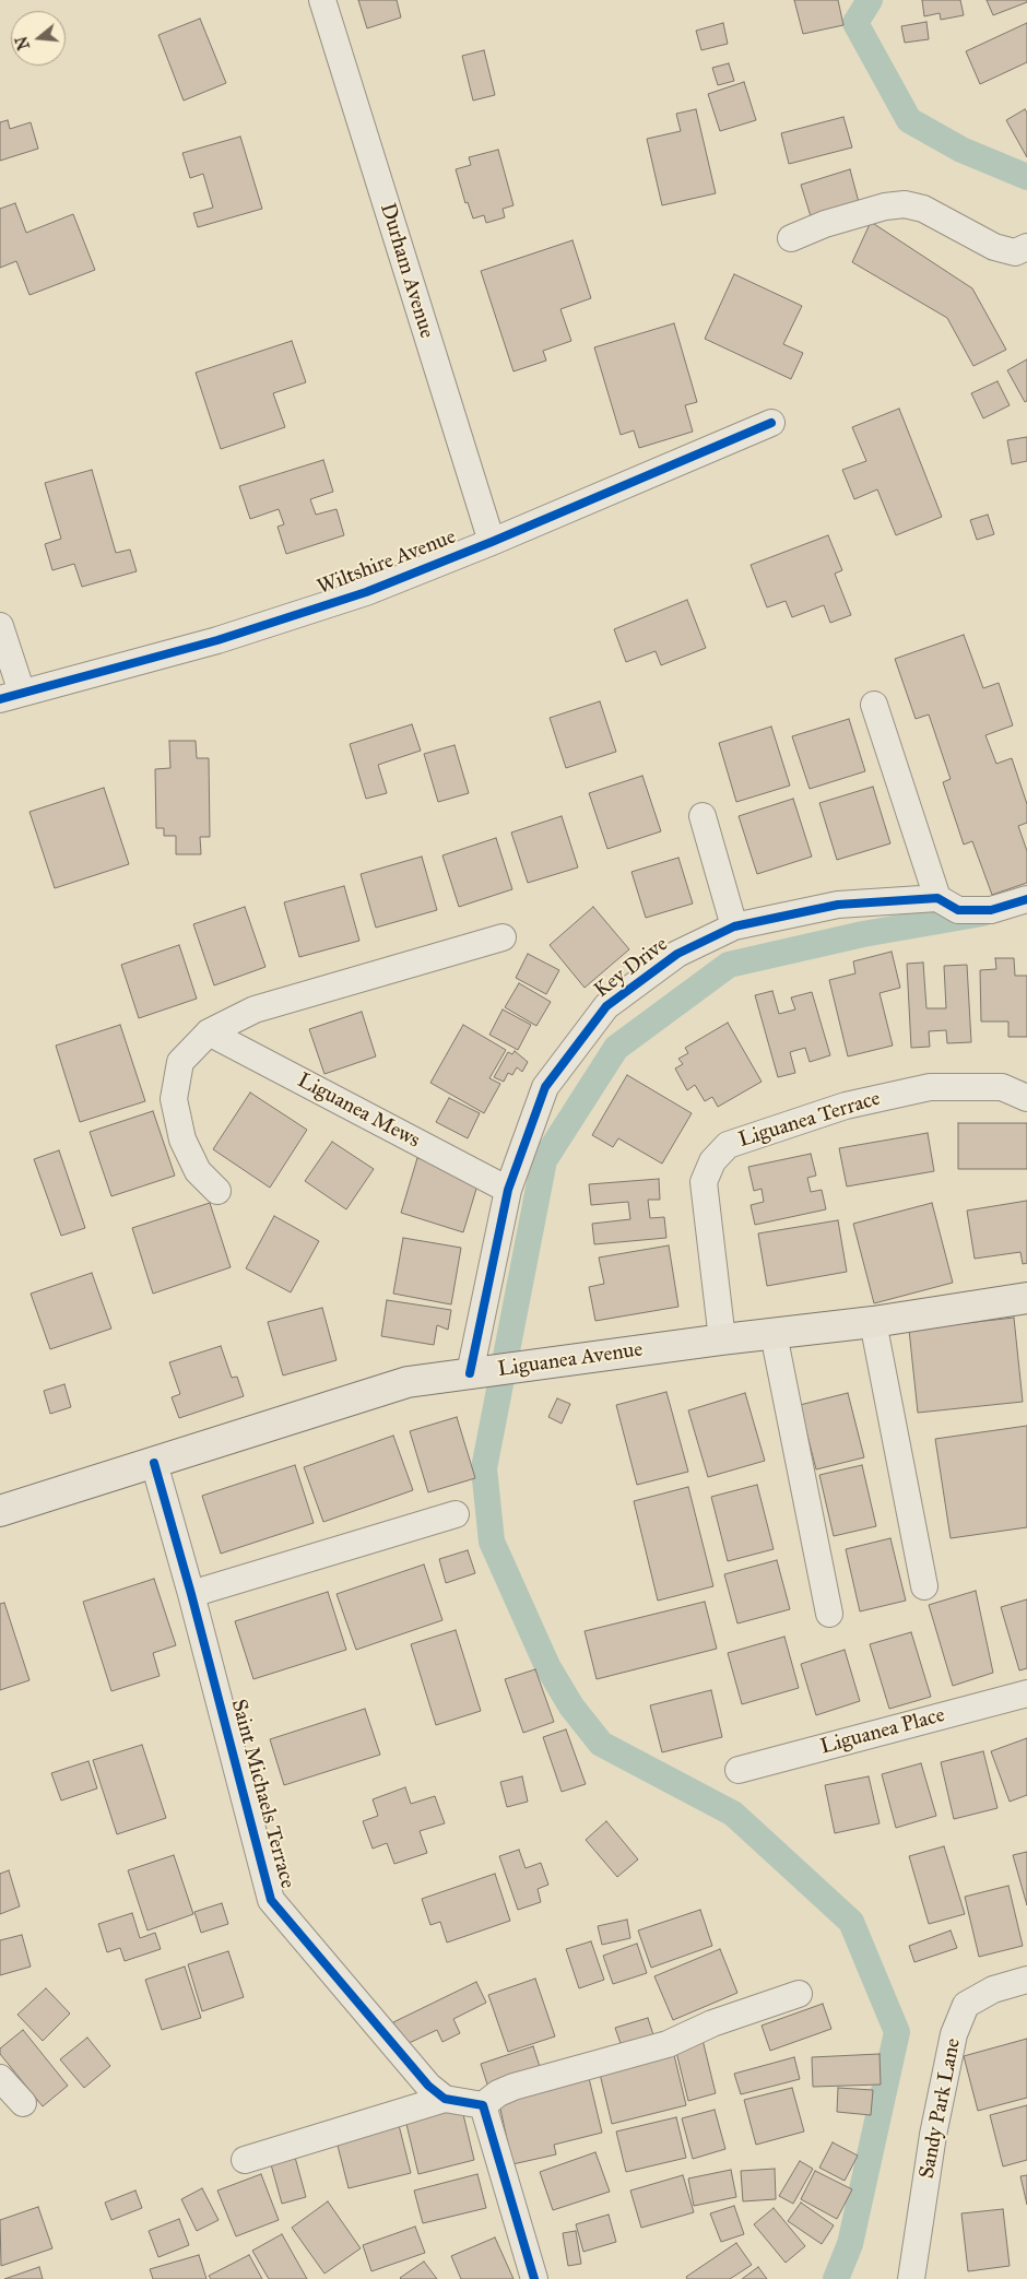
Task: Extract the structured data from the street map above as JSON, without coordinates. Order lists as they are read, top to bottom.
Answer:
{
  "streets": {
    "main road": ["Liguanea Avenue"],
    "street": [
      "Durham Avenue",
      "Wiltshire Avenue",
      "Key Drive",
      "Liguanea Mews",
      "Liguanea Terrace",
      "Liguanea Place",
      "Saint Michaels Terrace",
      "Sandy Park Lane"
    ]
  },
  "crossings": [
    ["Durham Avenue", "Wiltshire Avenue"],
    ["Key Drive", "Liguanea Mews"],
    ["Key Drive", "Liguanea Avenue"],
    ["Liguanea Terrace", "Liguanea Avenue"],
    ["Liguanea Avenue", "Saint Michaels Terrace"]
  ],
  "north": "left"
}
